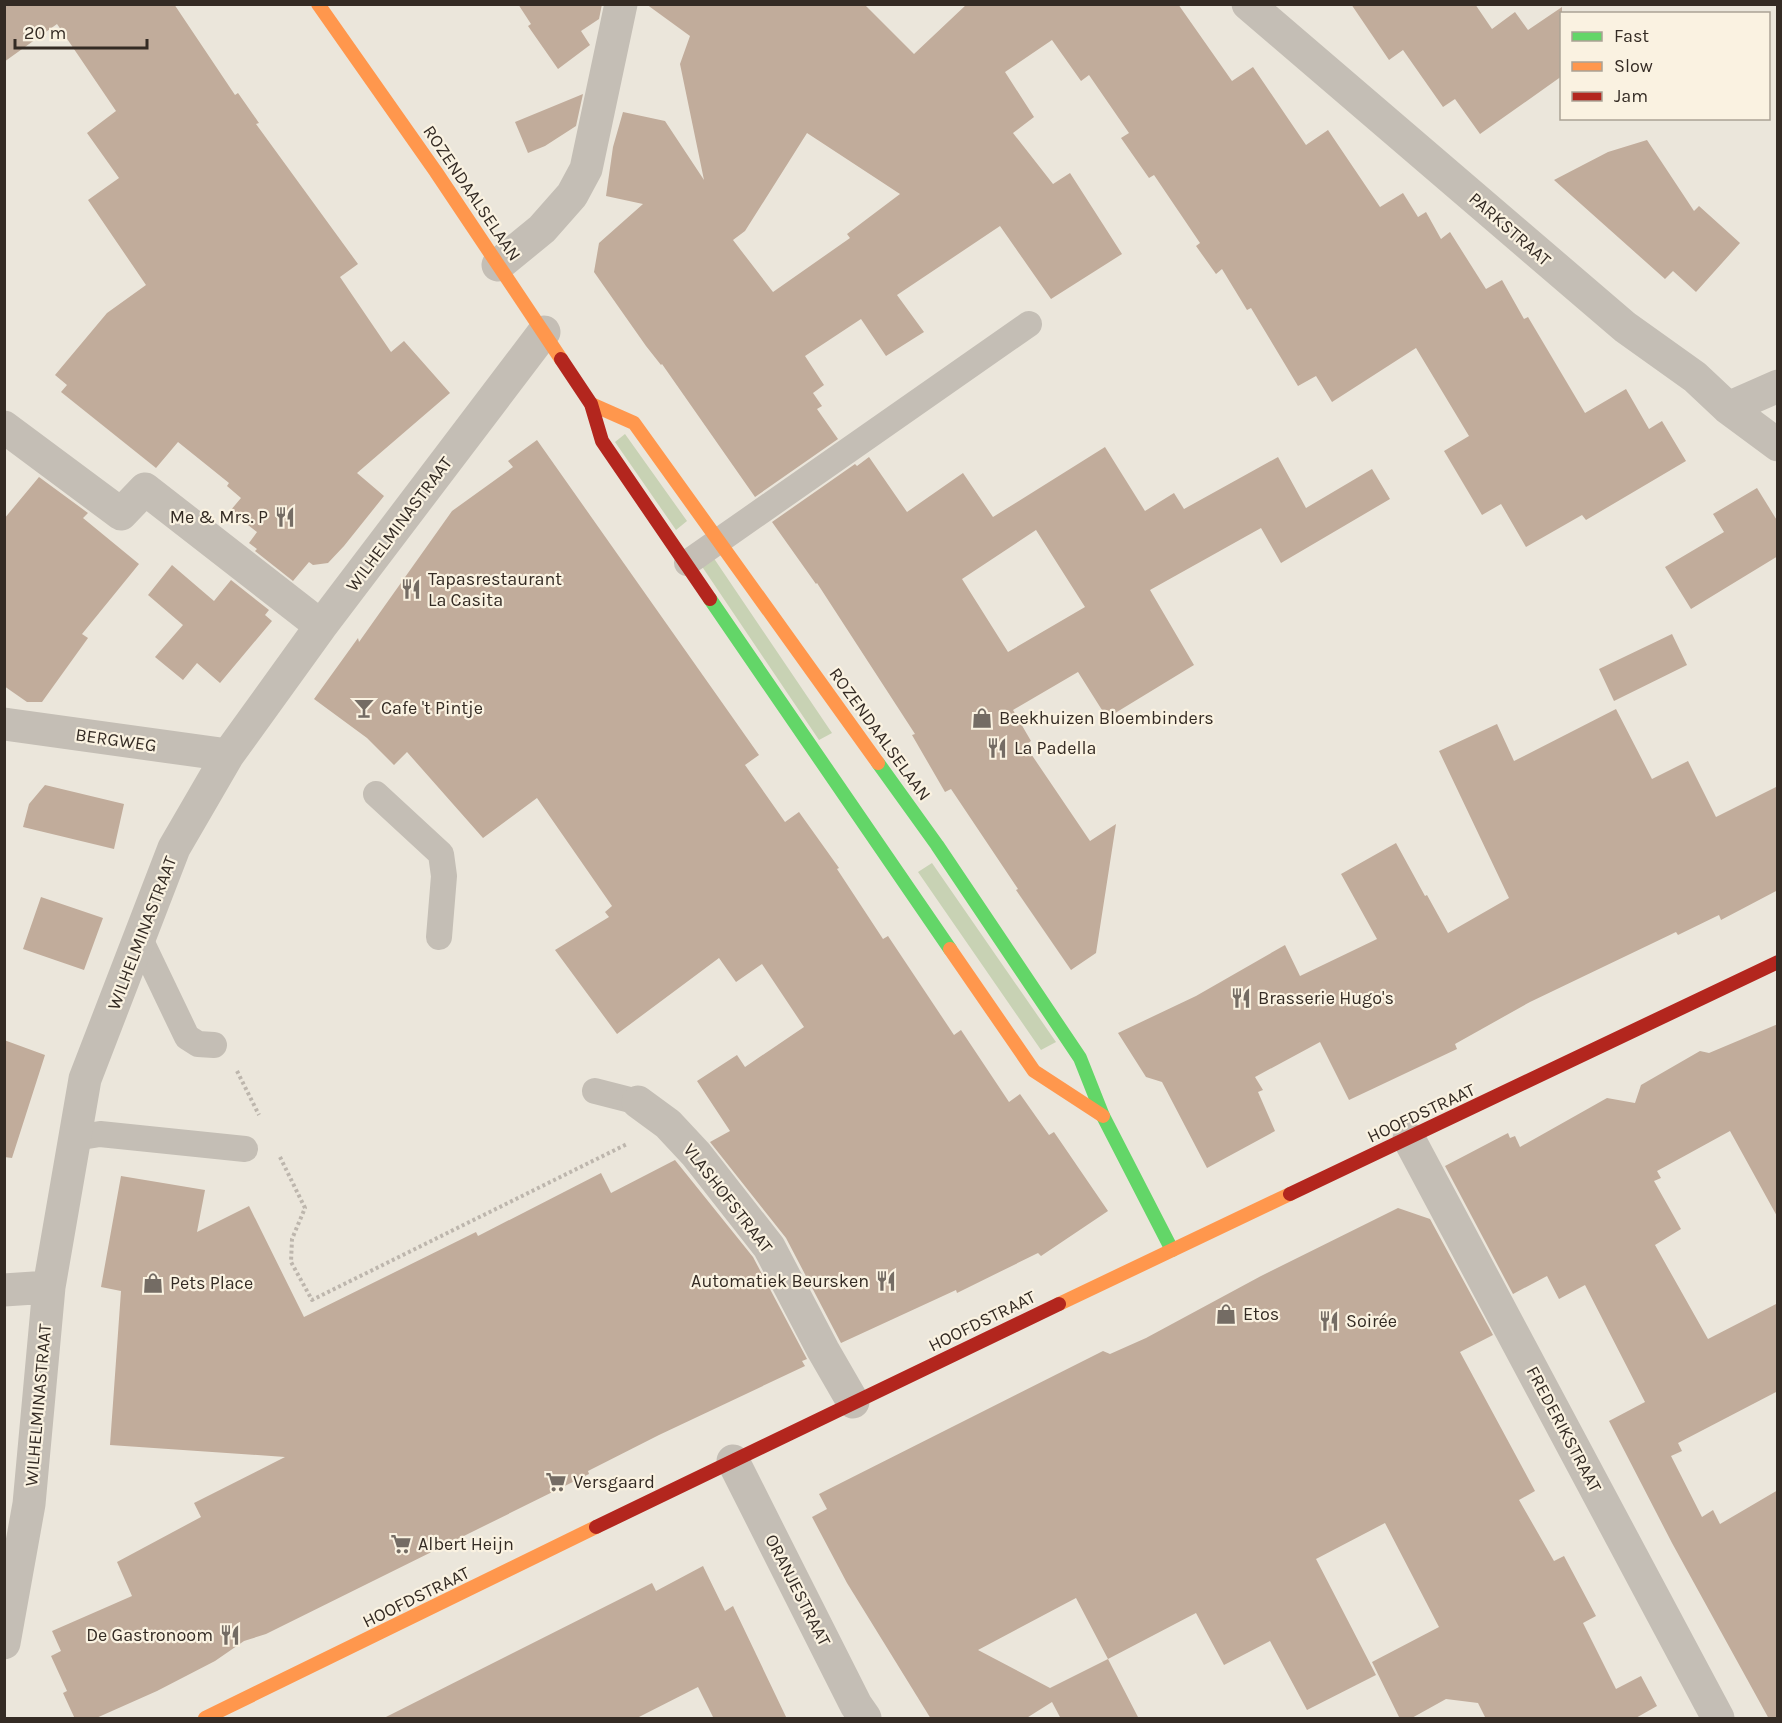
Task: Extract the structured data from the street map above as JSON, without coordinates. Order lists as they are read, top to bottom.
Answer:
{
  "streets": {
    "street": [
      "ROZENDAALSELAAN",
      "PARKSTRAAT",
      "WILHELMINASTRAAT",
      "BERGWEG",
      "HOOFDSTRAAT",
      "VLASHOFSTRAAT",
      "FREDERIKSTRAAT",
      "ORANJESTRAAT"
    ]
  },
  "crossings": [
    ["ROZENDAALSELAAN", "WILHELMINASTRAAT"],
    ["ROZENDAALSELAAN", "HOOFDSTRAAT"],
    ["WILHELMINASTRAAT", "BERGWEG"],
    ["HOOFDSTRAAT", "VLASHOFSTRAAT"],
    ["HOOFDSTRAAT", "FREDERIKSTRAAT"],
    ["HOOFDSTRAAT", "ORANJESTRAAT"]
  ],
  "places": {
    "restaurant": [
      "Me & Mrs. P",
      "Tapasrestaurant La Casita",
      "La Padella",
      "Brasserie Hugo's",
      "Automatiek Beursken",
      "Soirée",
      "De Gastronoom"
    ],
    "bar": ["Cafe 't Pintje"],
    "shop": ["Beekhuizen Bloembinders", "Pets Place", "Etos"],
    "supermarket": ["Versgaard", "Albert Heijn"]
  },
  "legend": ["Fast", "Slow", "Jam"],
  "scale_bar": "20 m"
}
